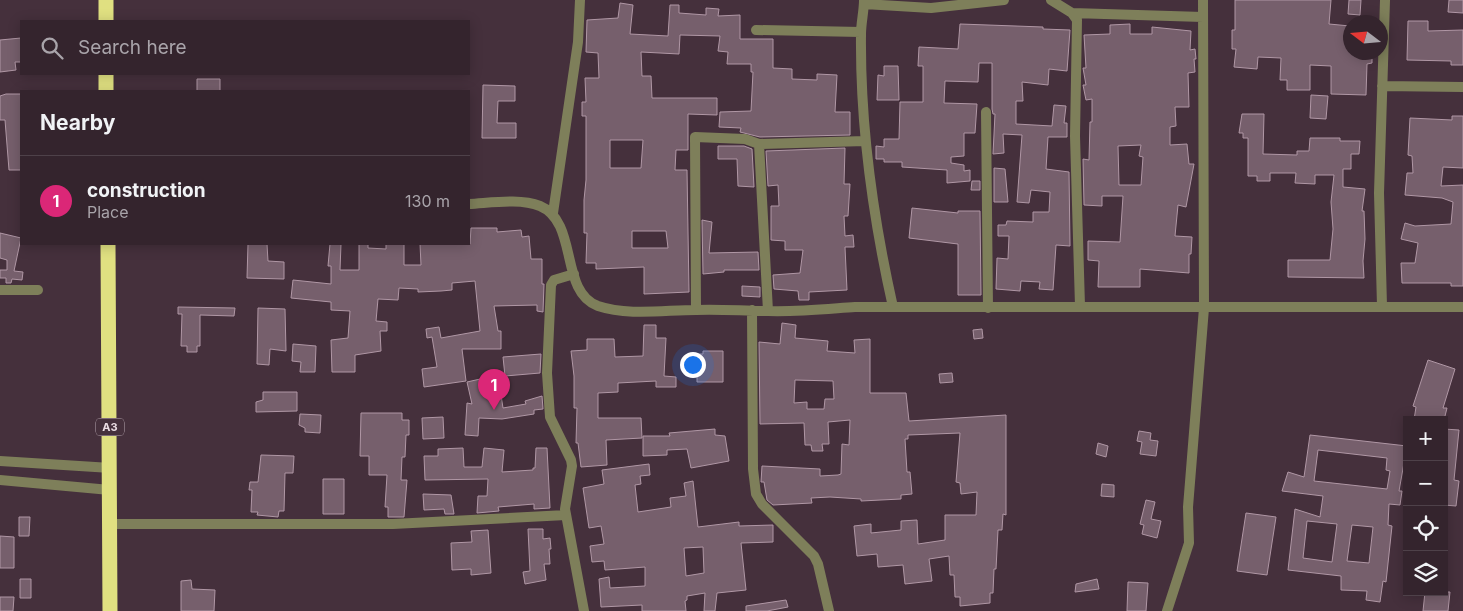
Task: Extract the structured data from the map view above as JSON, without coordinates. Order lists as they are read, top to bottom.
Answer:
{
  "streets": {
    "highway": ["A3"]
  },
  "north": "left",
  "page": {
    "search": "Search here",
    "heading": "Nearby",
    "list": [
      {
        "mark": "1",
        "name": "construction",
        "note": "Place",
        "value": "130 m"
      }
    ],
    "pins": "1",
    "map_buttons": ["+", "−"]
  }
}
